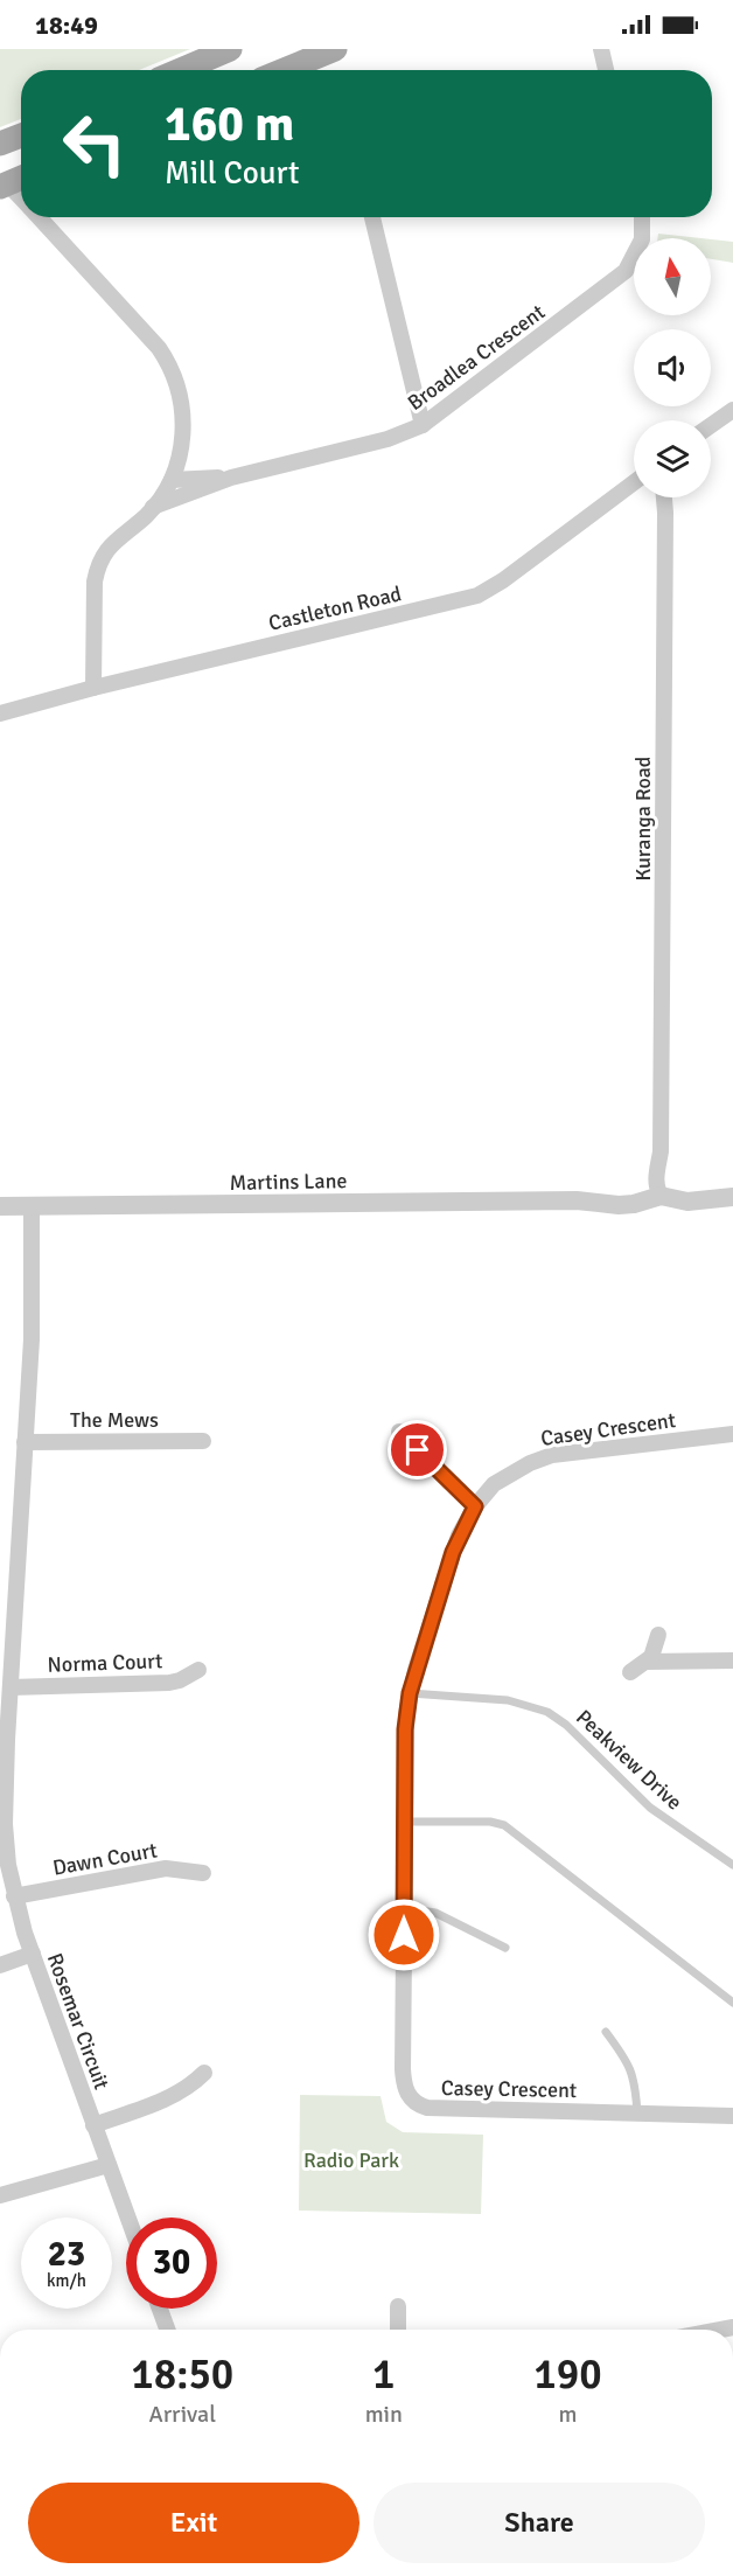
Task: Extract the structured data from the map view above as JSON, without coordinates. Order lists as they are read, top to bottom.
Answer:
{
  "streets": {
    "street": [
      "Broadlea Crescent",
      "Castleton Road",
      "Kuranga Road",
      "Martins Lane",
      "The Mews",
      "Casey Crescent",
      "Norma Court",
      "Dawn Court",
      "Rosemar Circuit"
    ],
    "lane": ["Peakview Drive"]
  },
  "crossings": [
    ["Broadlea Crescent", "Castleton Road"],
    ["Kuranga Road", "Martins Lane"],
    ["Martins Lane", "Rosemar Circuit"],
    ["The Mews", "Rosemar Circuit"],
    ["Casey Crescent", "Peakview Drive"],
    ["Norma Court", "Rosemar Circuit"],
    ["Dawn Court", "Rosemar Circuit"]
  ],
  "parks": ["Radio Park"],
  "north": "top",
  "page": {
    "status": "18:49",
    "turn": ["160 m", "Mill Court"],
    "speed": "23 km/h",
    "limit": "30",
    "eta": [
      "18:50",
      "Arrival",
      "1",
      "min",
      "190",
      "m"
    ],
    "buttons": ["Exit", "Share"]
  }
}
